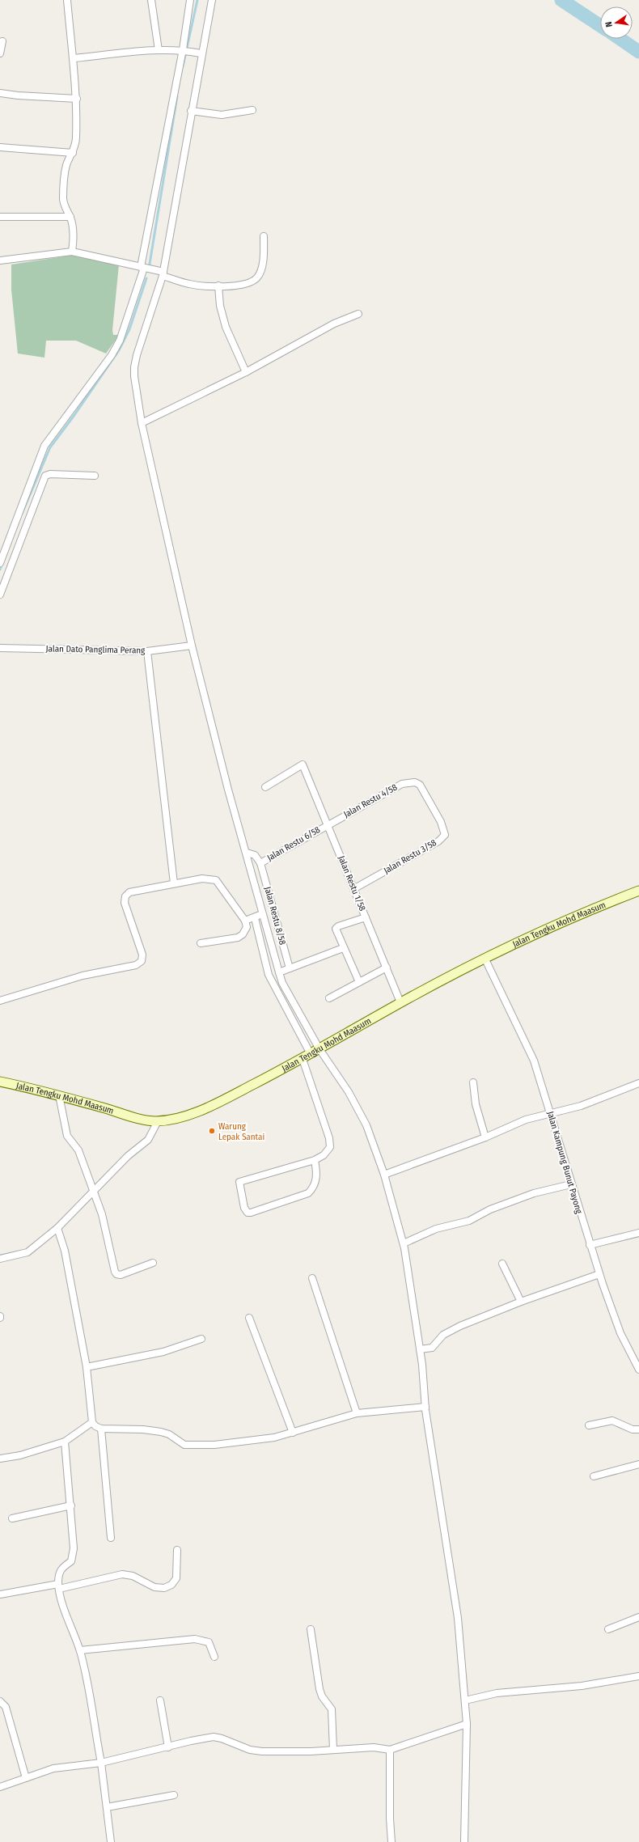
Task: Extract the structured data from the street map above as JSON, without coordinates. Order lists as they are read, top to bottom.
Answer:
{
  "streets": {
    "main road": ["Jalan Tengku Mohd Maasum"],
    "street": [
      "Jalan Dato Panglima Perang",
      "Jalan Restu 4/58",
      "Jalan Restu 6/58",
      "Jalan Restu 3/58",
      "Jalan Restu 1/58",
      "Jalan Restu 8/58",
      "Jalan Kampung Bunut Payong"
    ]
  },
  "crossings": [
    ["Jalan Restu 4/58", "Jalan Restu 6/58"],
    ["Jalan Restu 4/58", "Jalan Restu 3/58"],
    ["Jalan Restu 4/58", "Jalan Restu 1/58"],
    ["Jalan Restu 6/58", "Jalan Restu 1/58"],
    ["Jalan Restu 6/58", "Jalan Restu 8/58"],
    ["Jalan Restu 3/58", "Jalan Restu 1/58"],
    ["Jalan Restu 1/58", "Jalan Tengku Mohd Maasum"],
    ["Jalan Tengku Mohd Maasum", "Jalan Kampung Bunut Payong"]
  ],
  "places": ["Warung Lepak Santai"],
  "north": "left"
}
